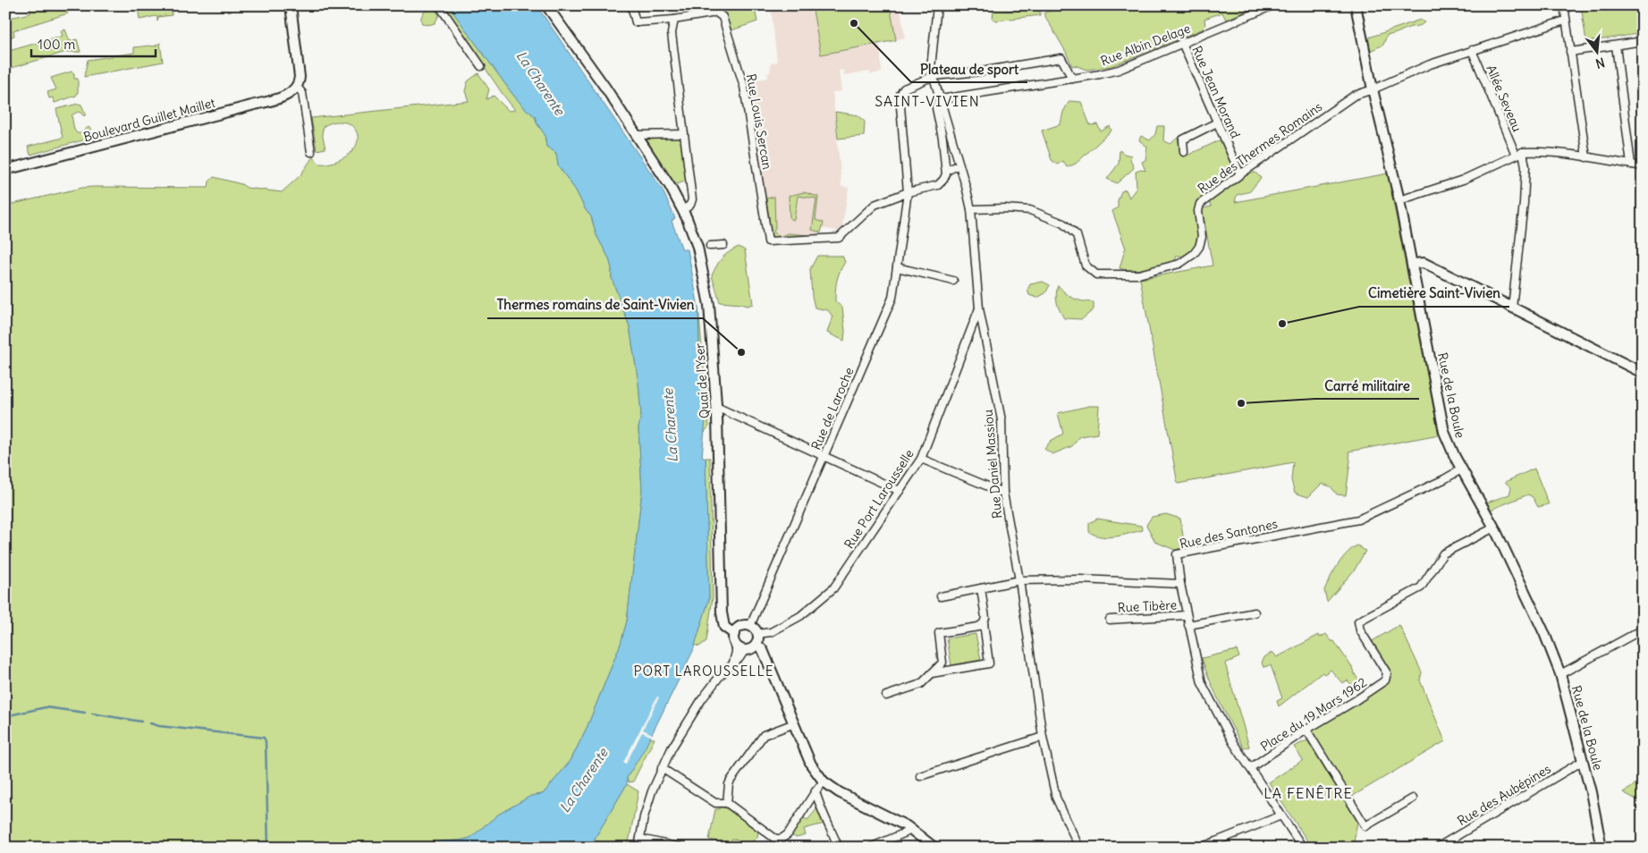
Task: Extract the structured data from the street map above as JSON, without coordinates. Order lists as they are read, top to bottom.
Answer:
{
  "streets": {
    "street": [
      "Rue Albin Delage",
      "Rue Jean Morand",
      "Allée Seveau",
      "Boulevard Guillet Maillet",
      "Rue Louis Sercan",
      "Rue des Thermes Romains",
      "Quai de l'Yser",
      "Rue de la Boule",
      "Rue de Laroche",
      "Rue Daniel Massiou",
      "Rue Port Larousselle",
      "Rue des Santones",
      "Rue Tibère",
      "Place du 19 Mars 1962",
      "Rue des Aubépines"
    ]
  },
  "crossings": [
    ["Rue Albin Delage", "Rue Jean Morand"],
    ["Rue Albin Delage", "Rue de Laroche"],
    ["Rue Albin Delage", "Rue Daniel Massiou"],
    ["Rue Jean Morand", "Rue des Thermes Romains"],
    ["Allée Seveau", "Rue des Thermes Romains"],
    ["Rue Louis Sercan", "Rue de Laroche"],
    ["Rue des Thermes Romains", "Rue de la Boule"],
    ["Rue des Thermes Romains", "Rue Daniel Massiou"],
    ["Quai de l'Yser", "Rue de Laroche"],
    ["Quai de l'Yser", "Rue Port Larousselle"],
    ["Rue de la Boule", "Rue des Santones"],
    ["Rue de la Boule", "Place du 19 Mars 1962"],
    ["Rue de la Boule", "Rue des Aubépines"],
    ["Rue de Laroche", "Rue Daniel Massiou"],
    ["Rue de Laroche", "Rue Port Larousselle"],
    ["Rue Daniel Massiou", "Rue Port Larousselle"]
  ],
  "districts": ["SAINT-VIVIEN", "PORT LAROUSSELLE", "LA FENÊTRE"],
  "water": ["La Charente"],
  "places": [
    "Plateau de sport",
    "Cimetière Saint-Vivien",
    "Thermes romains de Saint-Vivien",
    "Carré militaire"
  ],
  "scale_bar": "100 m",
  "north": "bottom"
}
